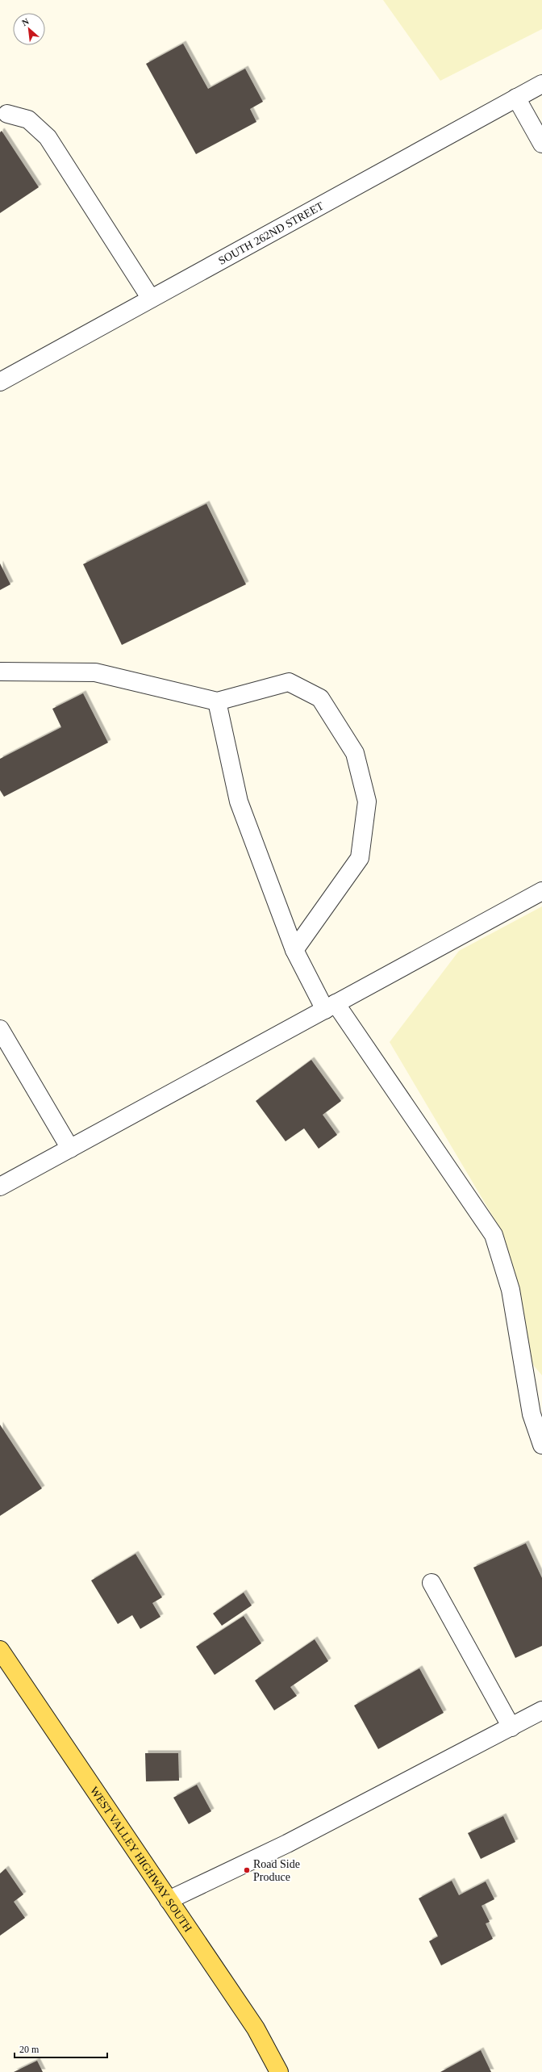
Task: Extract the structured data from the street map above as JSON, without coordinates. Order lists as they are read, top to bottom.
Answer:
{
  "streets": {
    "main road": ["WEST VALLEY HIGHWAY SOUTH"],
    "street": ["SOUTH 262ND STREET"]
  },
  "places": ["Road Side Produce"],
  "scale_bar": "20 m",
  "north": "top left"
}
